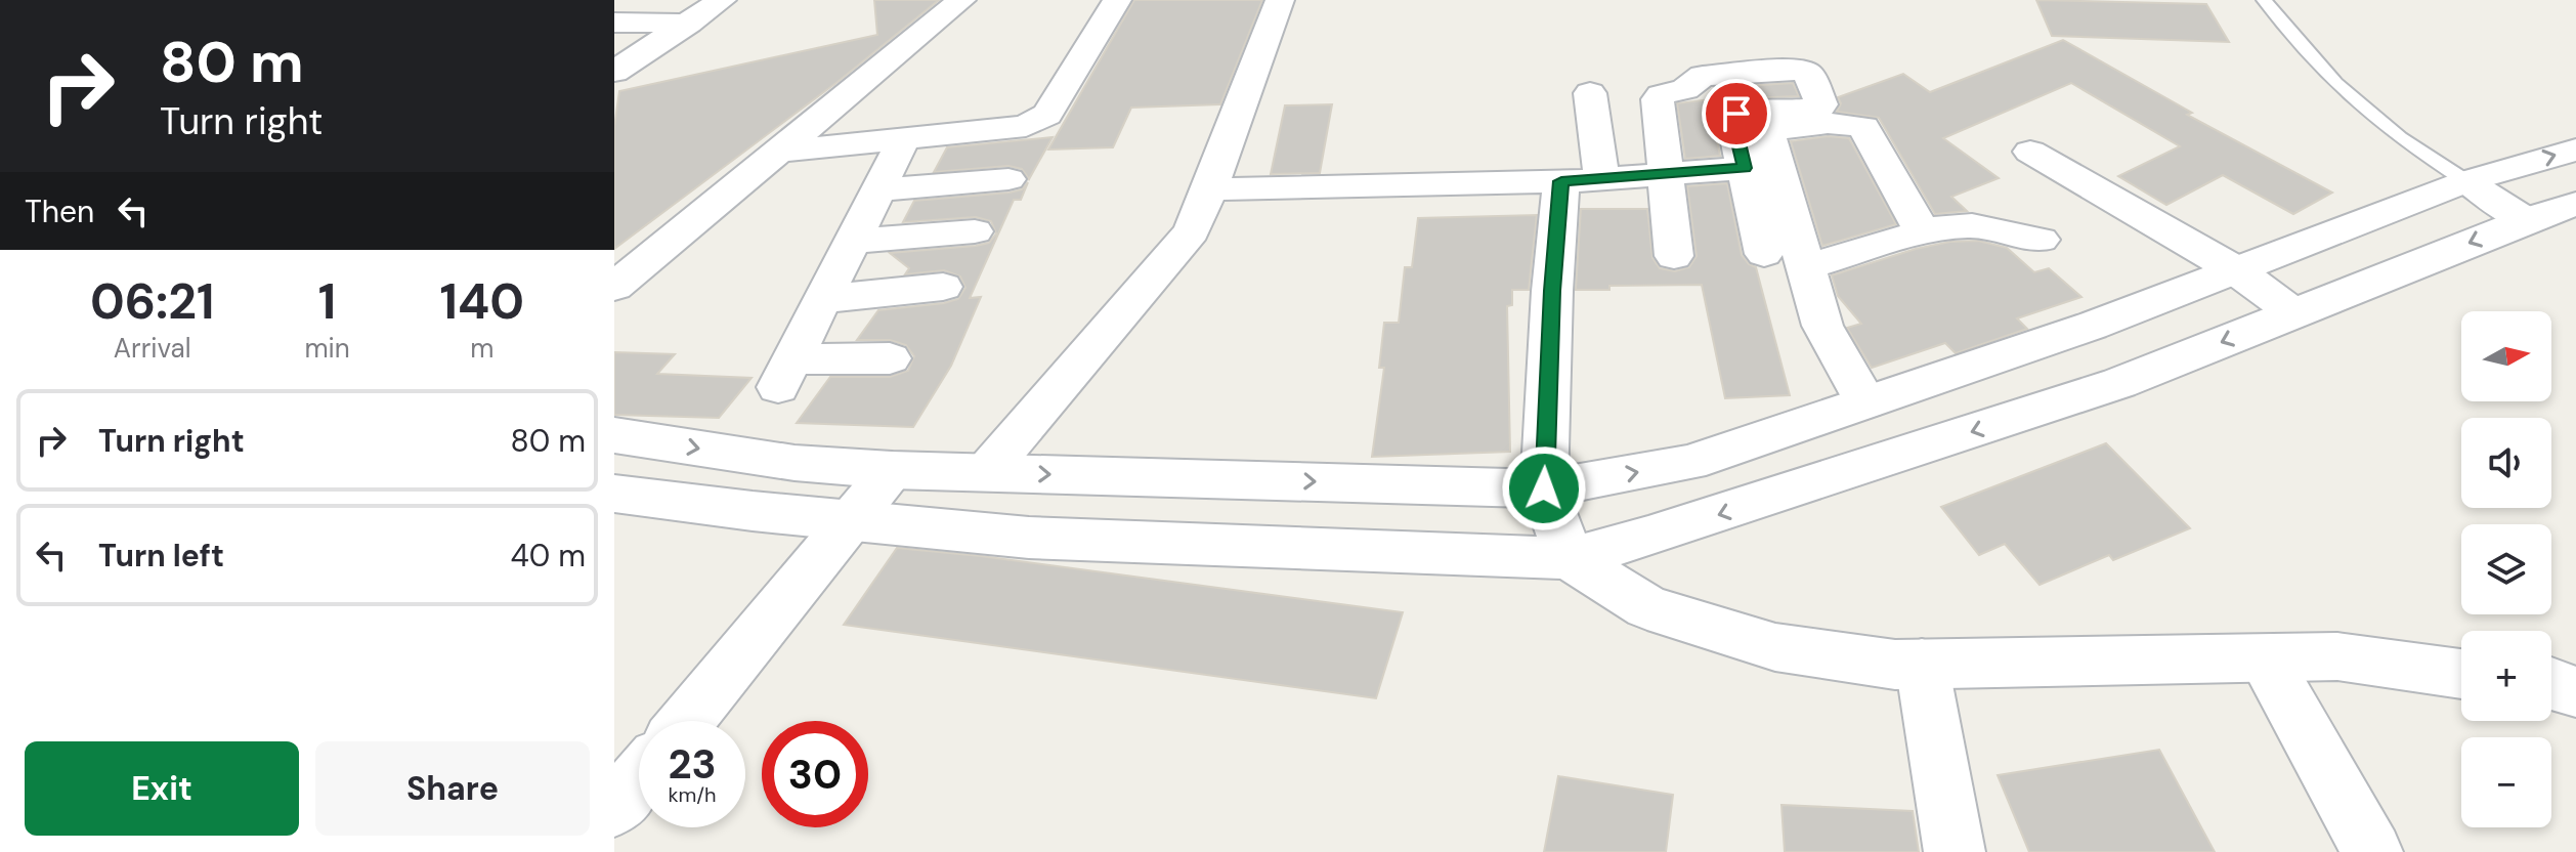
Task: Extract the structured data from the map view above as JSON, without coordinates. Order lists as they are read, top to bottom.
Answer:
{
  "north": "right",
  "page": {
    "turn": ["80 m", "Turn right"],
    "then": "Then",
    "eta": [
      "06:21",
      "Arrival",
      "1",
      "min",
      "140",
      "m"
    ],
    "map_buttons": ["+", "−"],
    "list": [
      {
        "name": "Turn right",
        "value": "80 m"
      },
      {
        "name": "Turn left",
        "value": "40 m"
      }
    ],
    "speed": "23 km/h",
    "limit": "30",
    "buttons": ["Exit", "Share"]
  }
}
